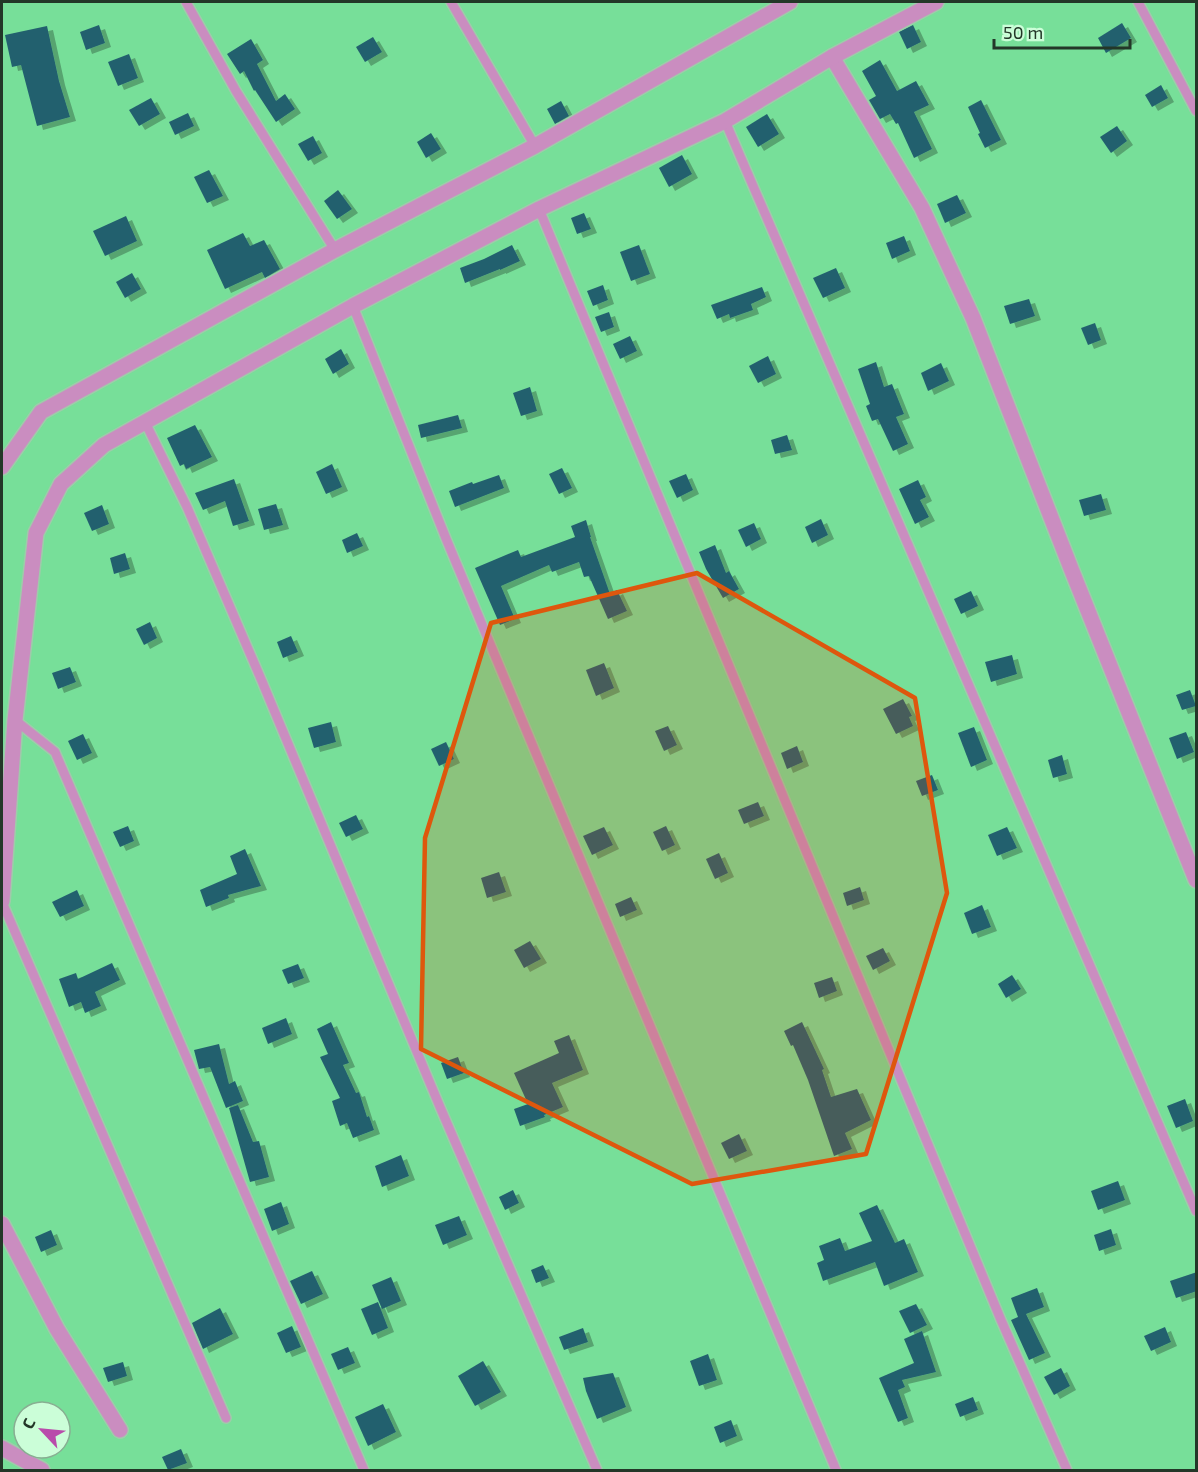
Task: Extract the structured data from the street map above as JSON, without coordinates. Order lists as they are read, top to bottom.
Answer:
{
  "scale_bar": "50 m",
  "north": "top left"
}
